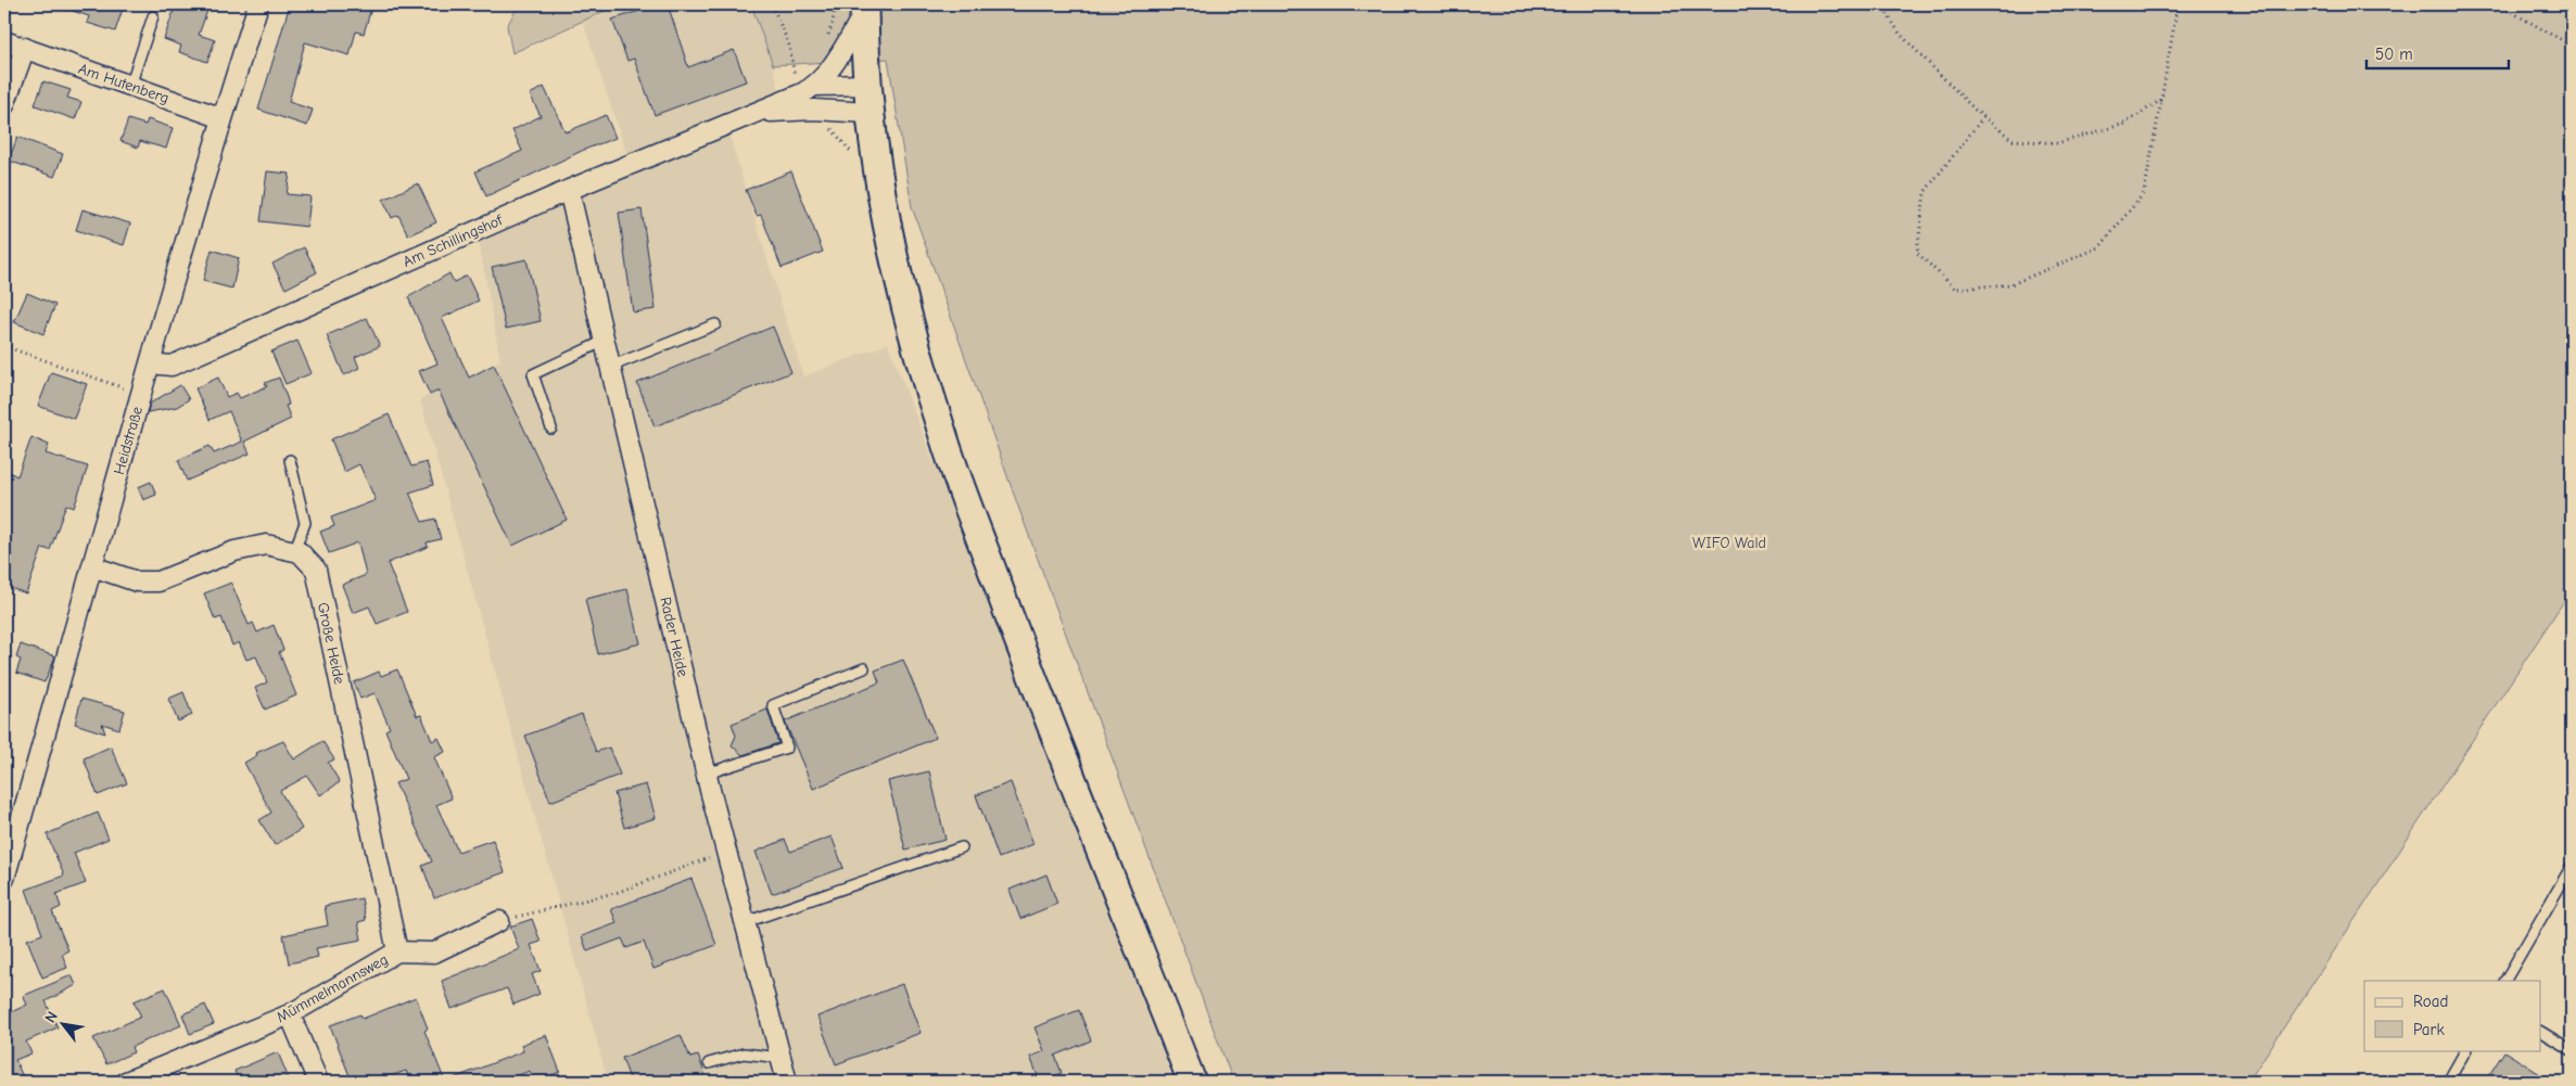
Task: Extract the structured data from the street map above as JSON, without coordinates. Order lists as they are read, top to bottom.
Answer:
{
  "streets": {
    "street": [
      "Am Hutenberg",
      "Am Schillingshof",
      "Heidstraße",
      "Rader Heide",
      "Große Heide",
      "Mümmelmannsweg"
    ]
  },
  "crossings": [
    ["Am Hutenberg", "Heidstraße"],
    ["Am Schillingshof", "Heidstraße"],
    ["Am Schillingshof", "Rader Heide"],
    ["Heidstraße", "Große Heide"],
    ["Große Heide", "Mümmelmannsweg"]
  ],
  "parks": ["WIFO Wald"],
  "legend": ["Road", "Park"],
  "scale_bar": "50 m",
  "north": "top left"
}
